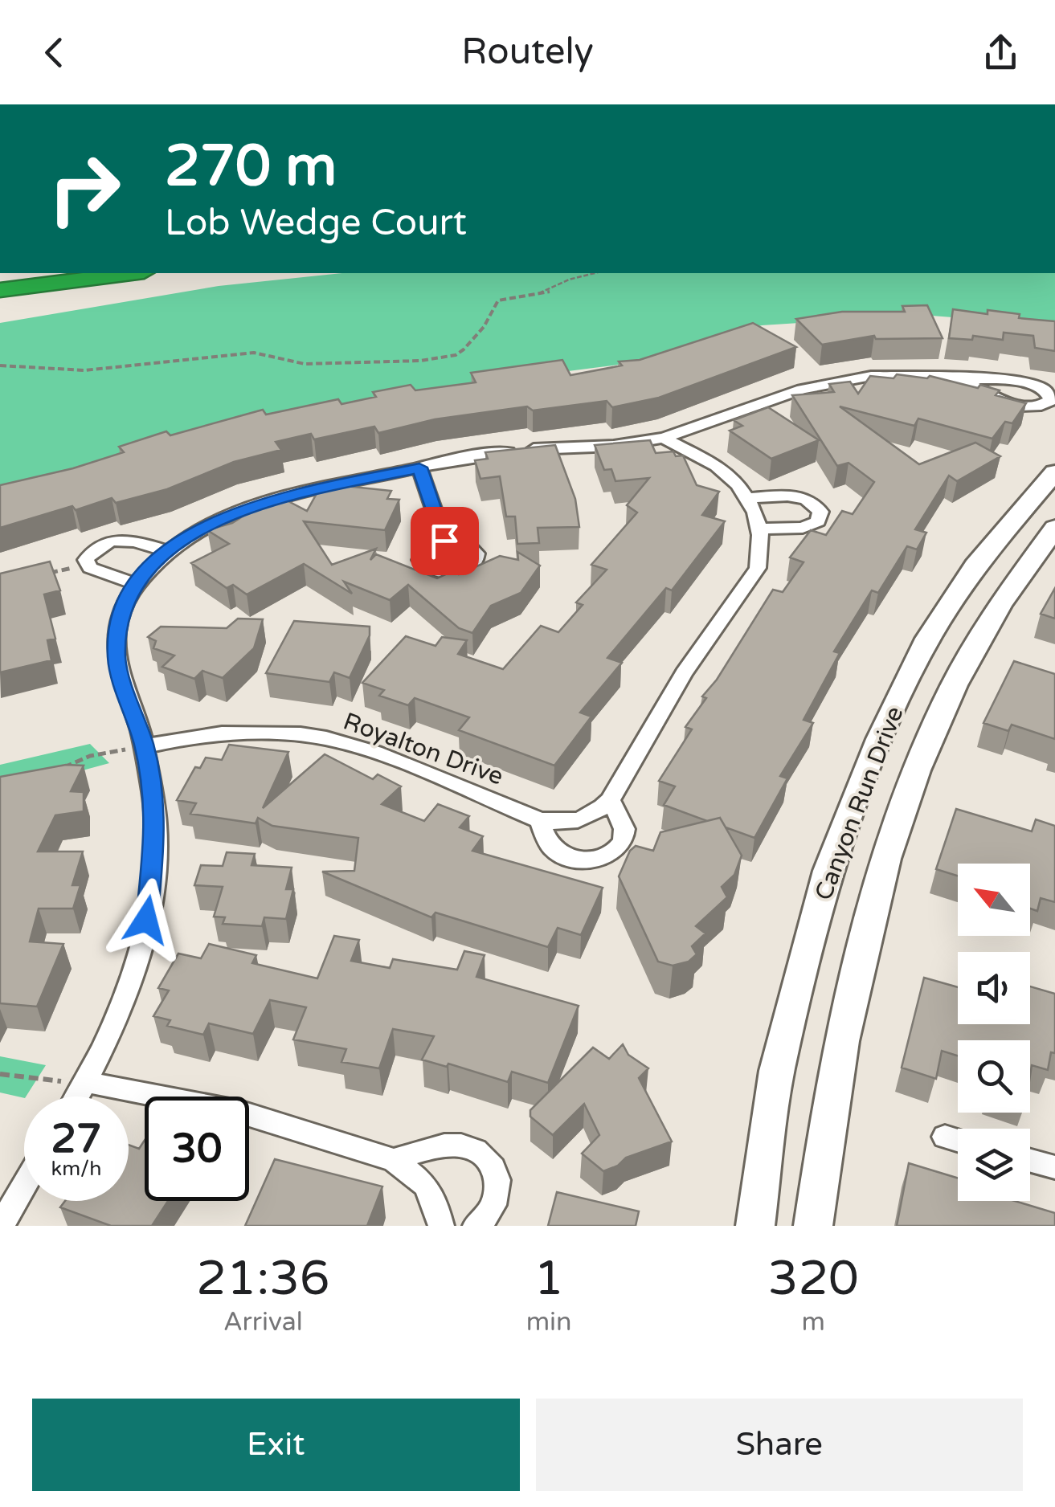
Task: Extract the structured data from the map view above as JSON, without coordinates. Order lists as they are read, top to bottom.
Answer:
{
  "streets": {
    "street": ["Royalton Drive", "Canyon Run Drive"]
  },
  "north": "top left",
  "page": {
    "header": "Routely",
    "turn": ["270 m", "Lob Wedge Court"],
    "speed": "27 km/h",
    "limit": "30",
    "eta": [
      "21:36",
      "Arrival",
      "1",
      "min",
      "320",
      "m"
    ],
    "buttons": ["Exit", "Share"]
  }
}
